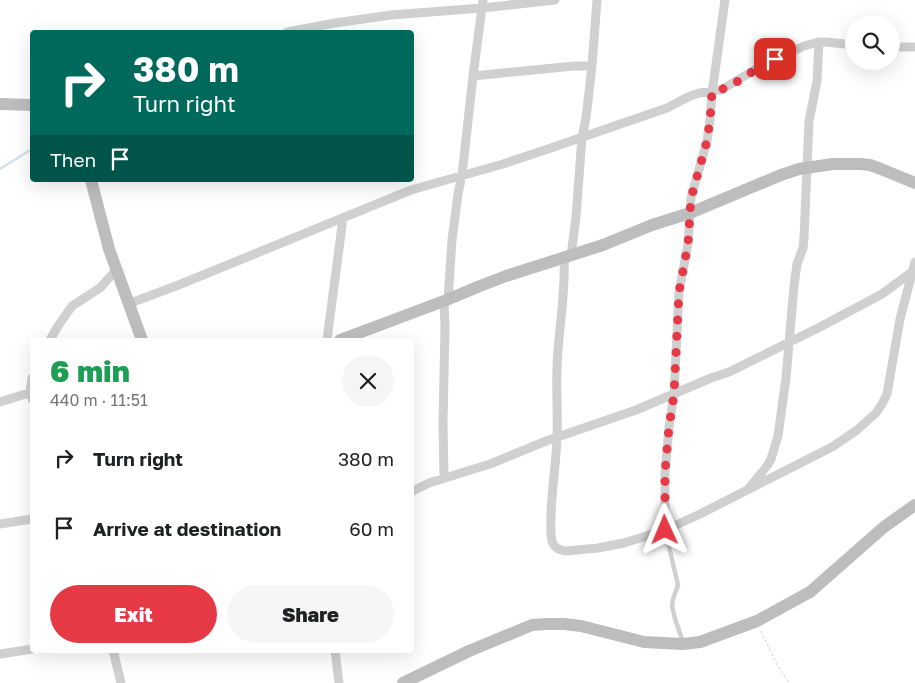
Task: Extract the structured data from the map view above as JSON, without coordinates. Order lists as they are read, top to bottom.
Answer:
{
  "page": {
    "turn": ["380 m", "Turn right"],
    "then": "Then",
    "heading": ["6 min", "440 m · 11:51"],
    "list": [
      {
        "name": "Turn right",
        "value": "380 m"
      },
      {
        "name": "Arrive at destination",
        "value": "60 m"
      }
    ],
    "buttons": ["Exit", "Share"]
  }
}
